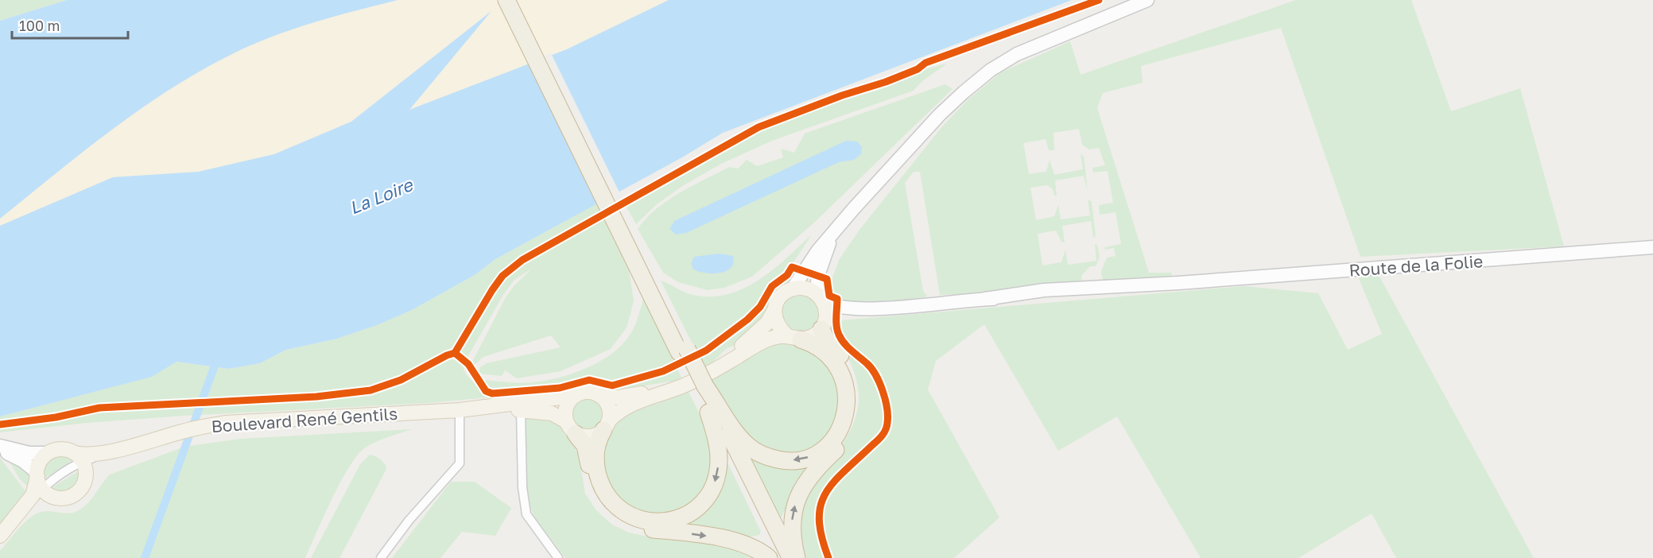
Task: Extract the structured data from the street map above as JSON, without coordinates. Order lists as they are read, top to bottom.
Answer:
{
  "streets": {
    "main road": ["Boulevard René Gentils"],
    "street": ["Route de la Folie"]
  },
  "water": ["La Loire"],
  "scale_bar": "100 m"
}
